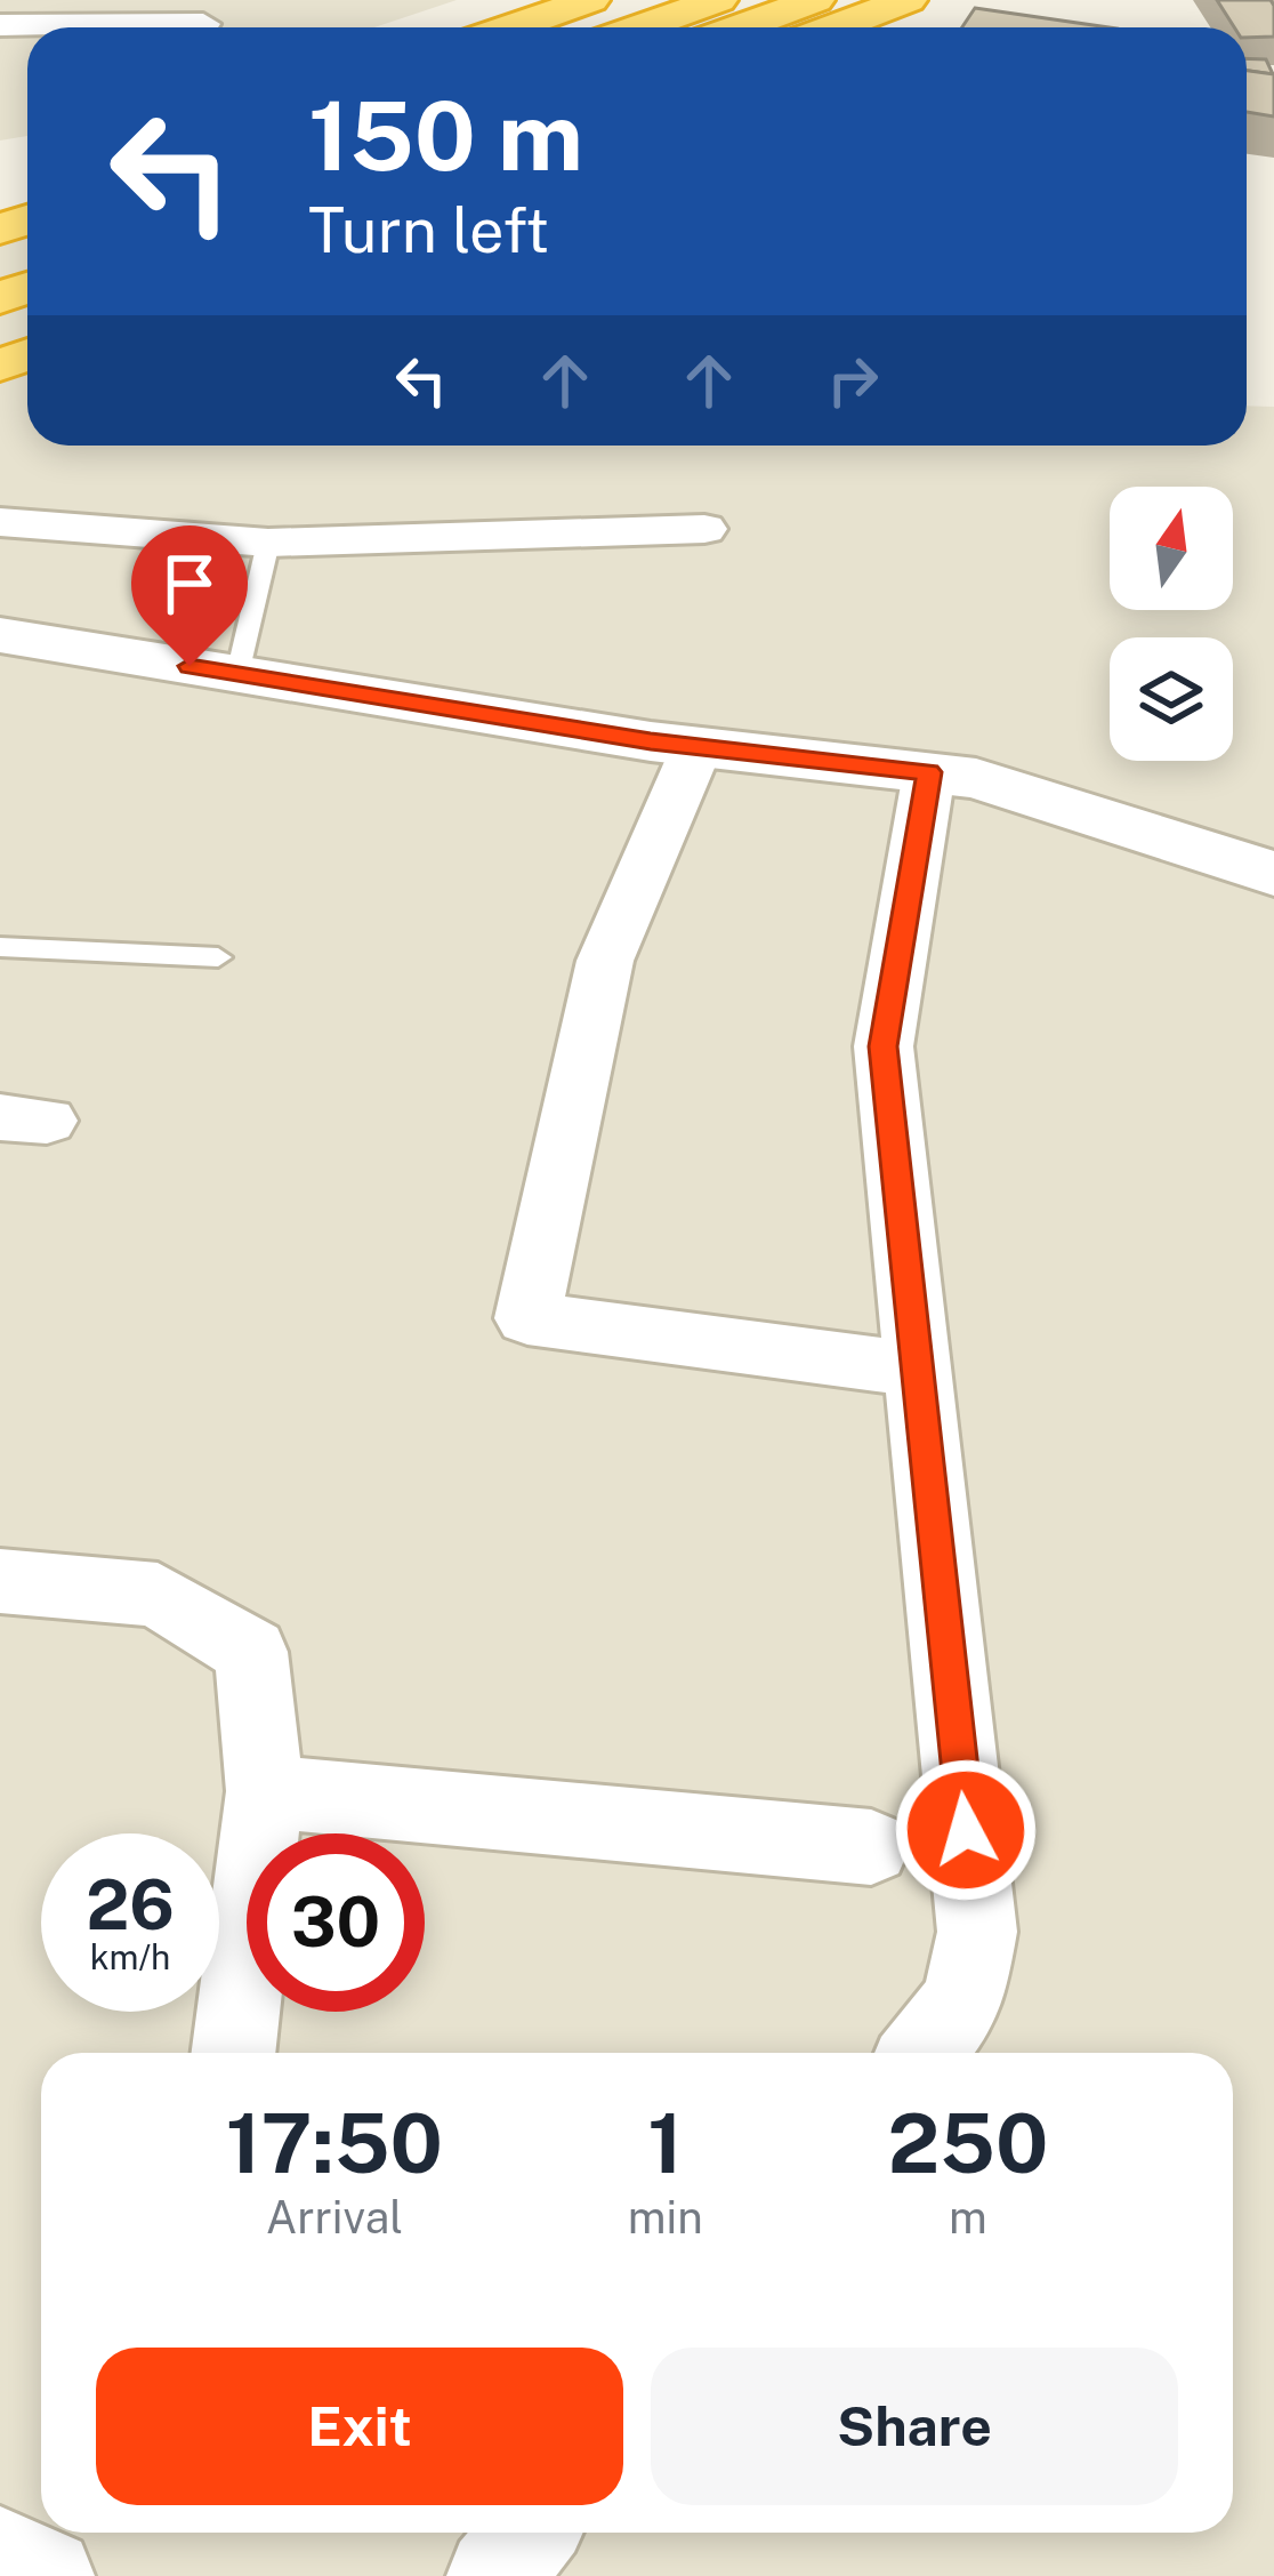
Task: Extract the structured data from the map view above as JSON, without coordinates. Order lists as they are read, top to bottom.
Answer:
{
  "north": "top",
  "page": {
    "turn": ["150 m", "Turn left"],
    "speed": "26 km/h",
    "limit": "30",
    "eta": [
      "17:50",
      "Arrival",
      "1",
      "min",
      "250",
      "m"
    ],
    "buttons": ["Exit", "Share"]
  }
}
